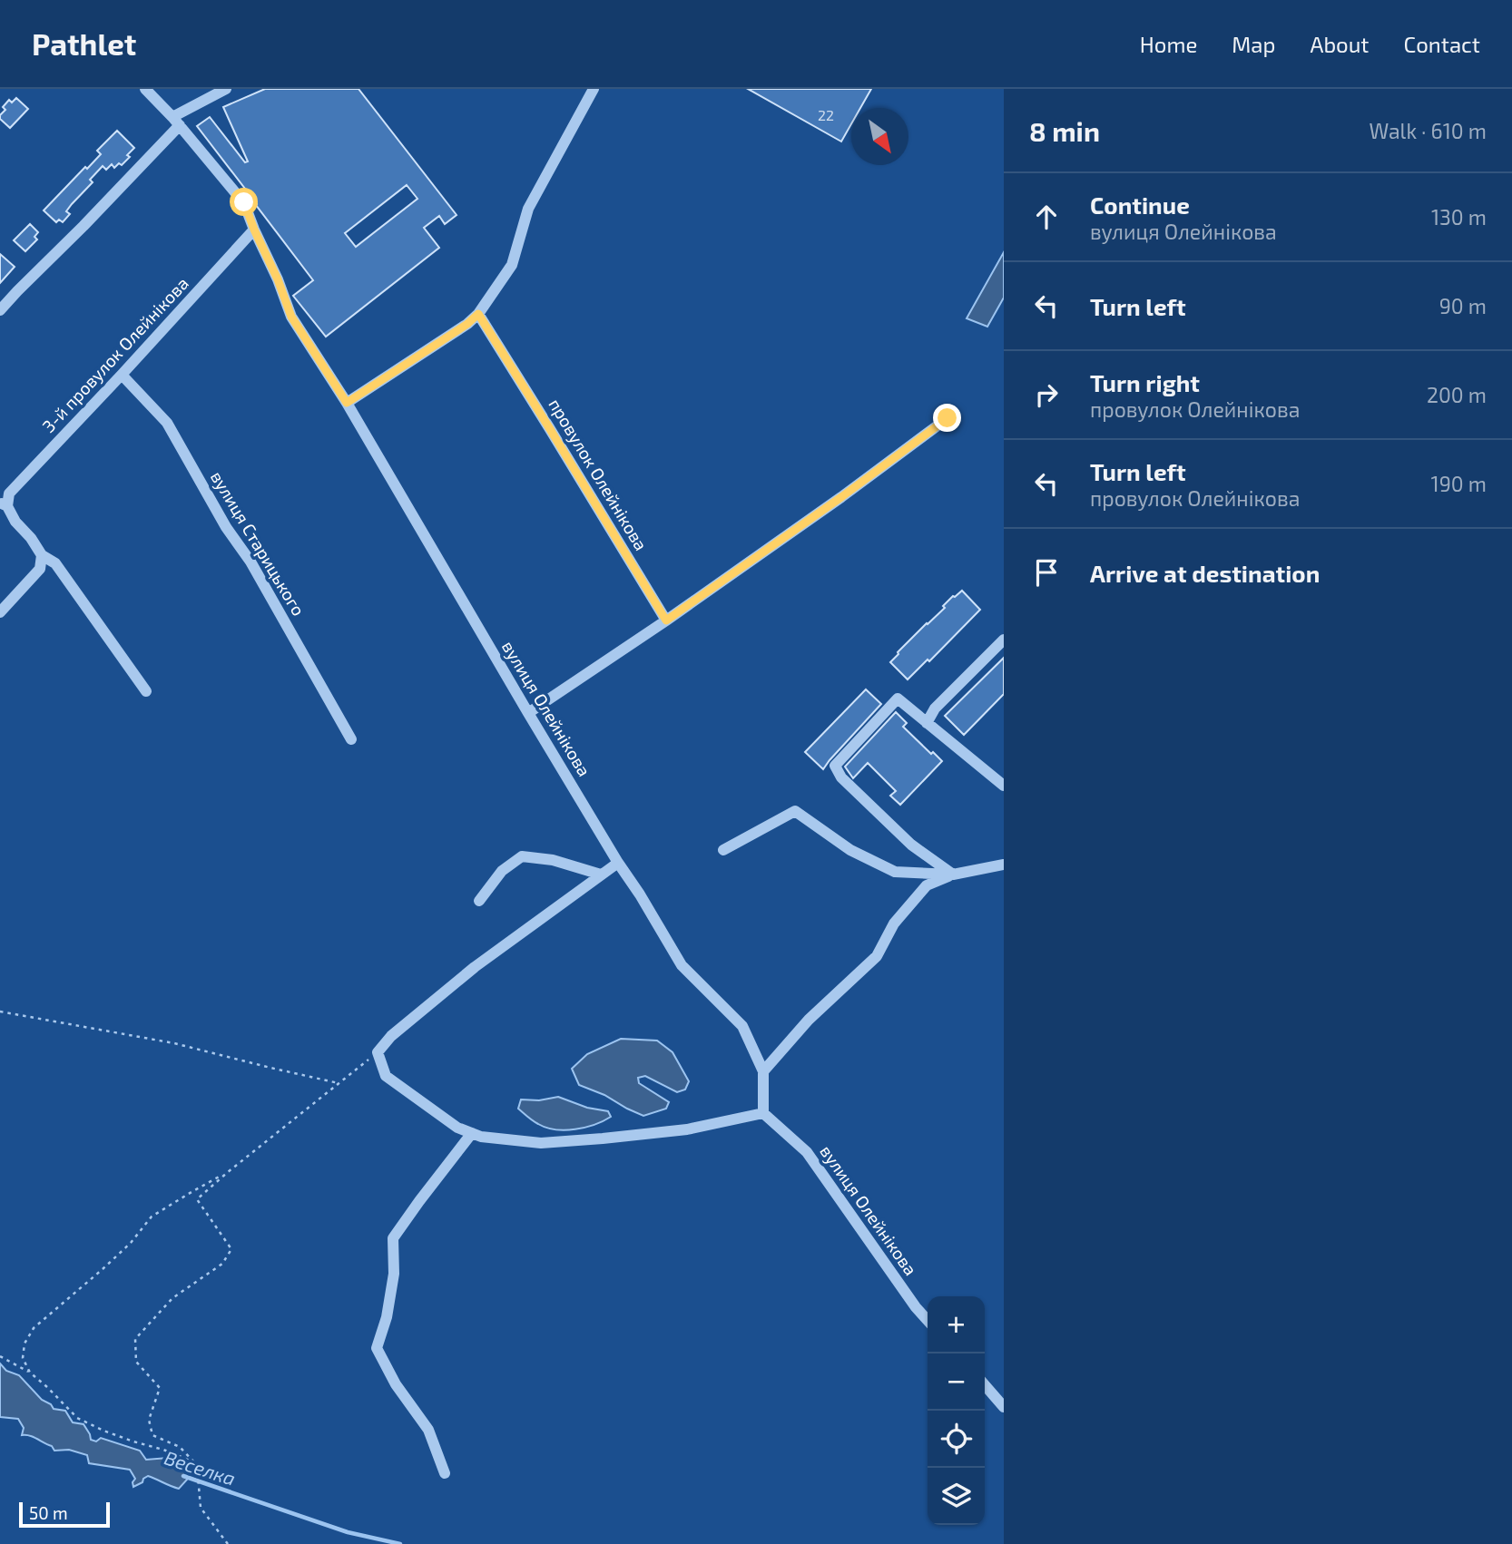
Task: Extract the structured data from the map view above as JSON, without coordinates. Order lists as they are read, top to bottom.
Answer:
{
  "streets": {
    "street": [
      "3-й провулок Олейнікова",
      "провулок Олейнікова",
      "вулиця Старицького",
      "вулиця Олейнікова"
    ]
  },
  "crossings": [
    ["3-й провулок Олейнікова", "вулиця Старицького"],
    ["3-й провулок Олейнікова", "вулиця Олейнікова"]
  ],
  "water": ["Веселка"],
  "house_numbers": ["22"],
  "scale_bar": "50 m",
  "north": "bottom right",
  "page": {
    "header": "Pathlet",
    "nav": [
      "Home",
      "Map",
      "About",
      "Contact"
    ],
    "heading": ["8 min", "Walk · 610 m"],
    "list": [
      ["Continue", "вулиця Олейнікова", "130 m"],
      ["Turn left", "90 m"],
      ["Turn right", "провулок Олейнікова", "200 m"],
      ["Turn left", "провулок Олейнікова", "190 m"],
      "Arrive at destination"
    ],
    "map_buttons": ["+", "−"],
    "scale": "50 m"
  }
}
